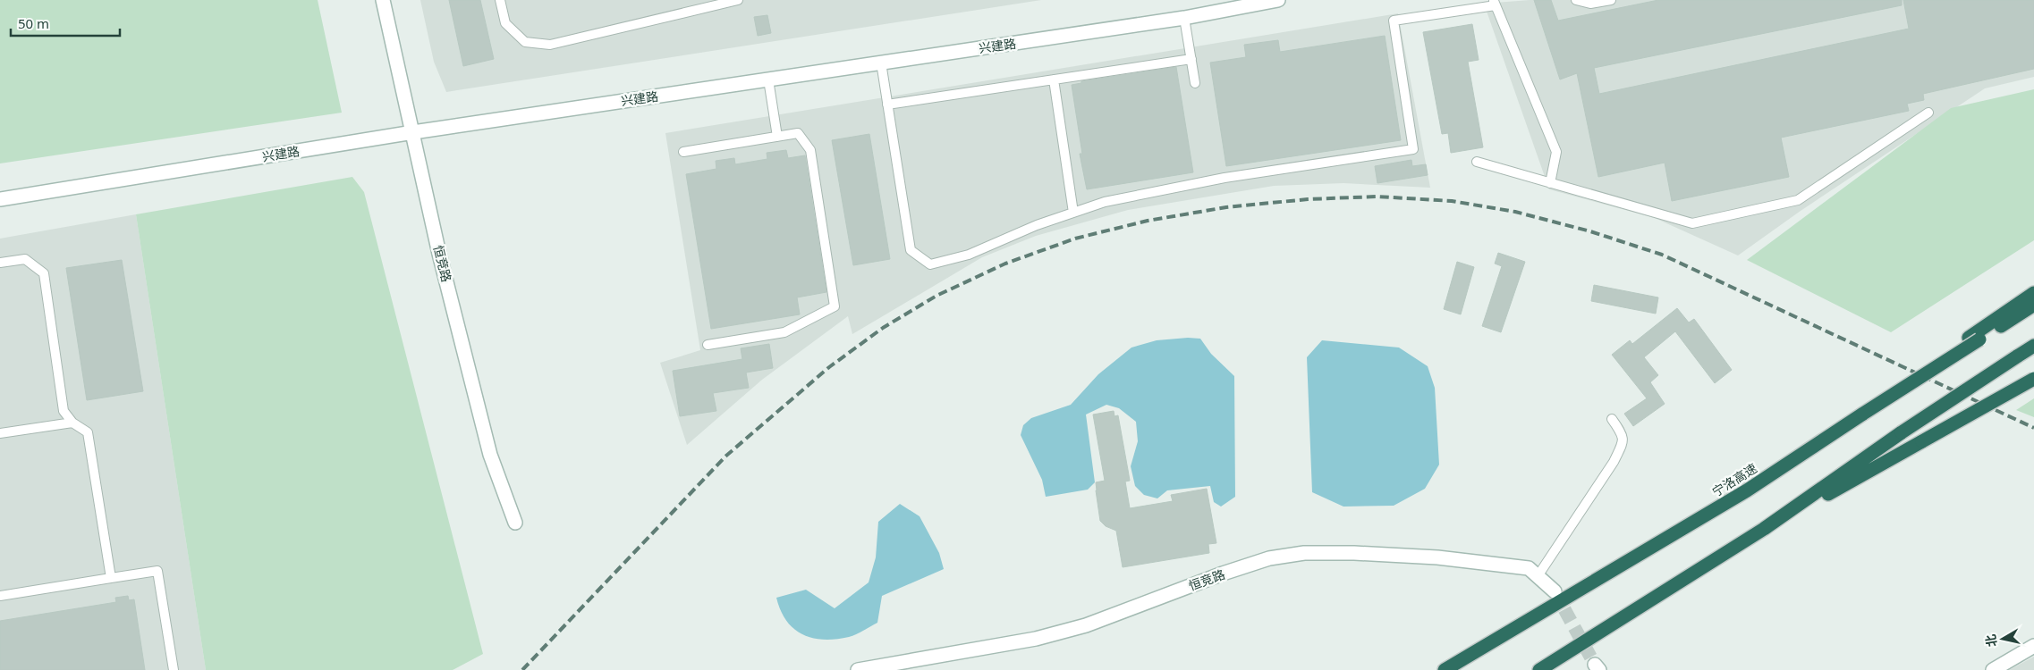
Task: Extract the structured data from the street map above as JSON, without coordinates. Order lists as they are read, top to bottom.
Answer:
{
  "streets": {
    "highway": ["宁洛高速"],
    "street": ["兴建路", "恒竞路"]
  },
  "crossings": [
    ["兴建路", "恒竞路"]
  ],
  "scale_bar": "50 m",
  "north": "left"
}
